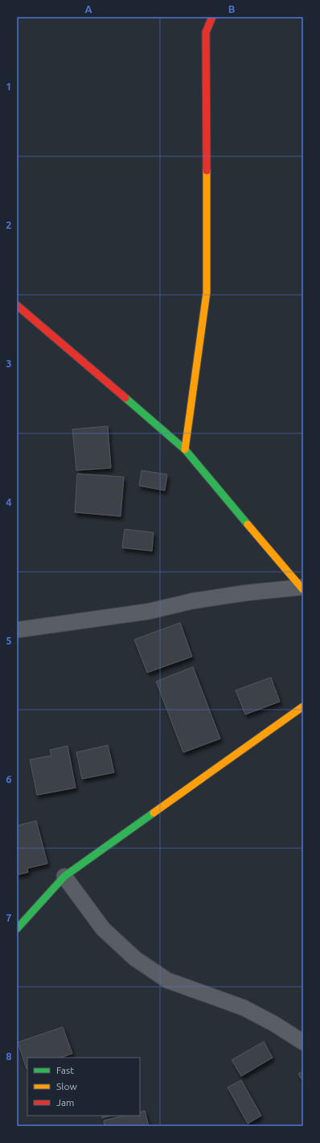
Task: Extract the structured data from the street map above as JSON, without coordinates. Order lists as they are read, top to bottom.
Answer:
{
  "legend": ["Fast", "Slow", "Jam"],
  "grid": {
    "columns": ["A", "B"],
    "rows": [
      "1",
      "2",
      "3",
      "4",
      "5",
      "6",
      "7",
      "8"
    ]
  }
}
